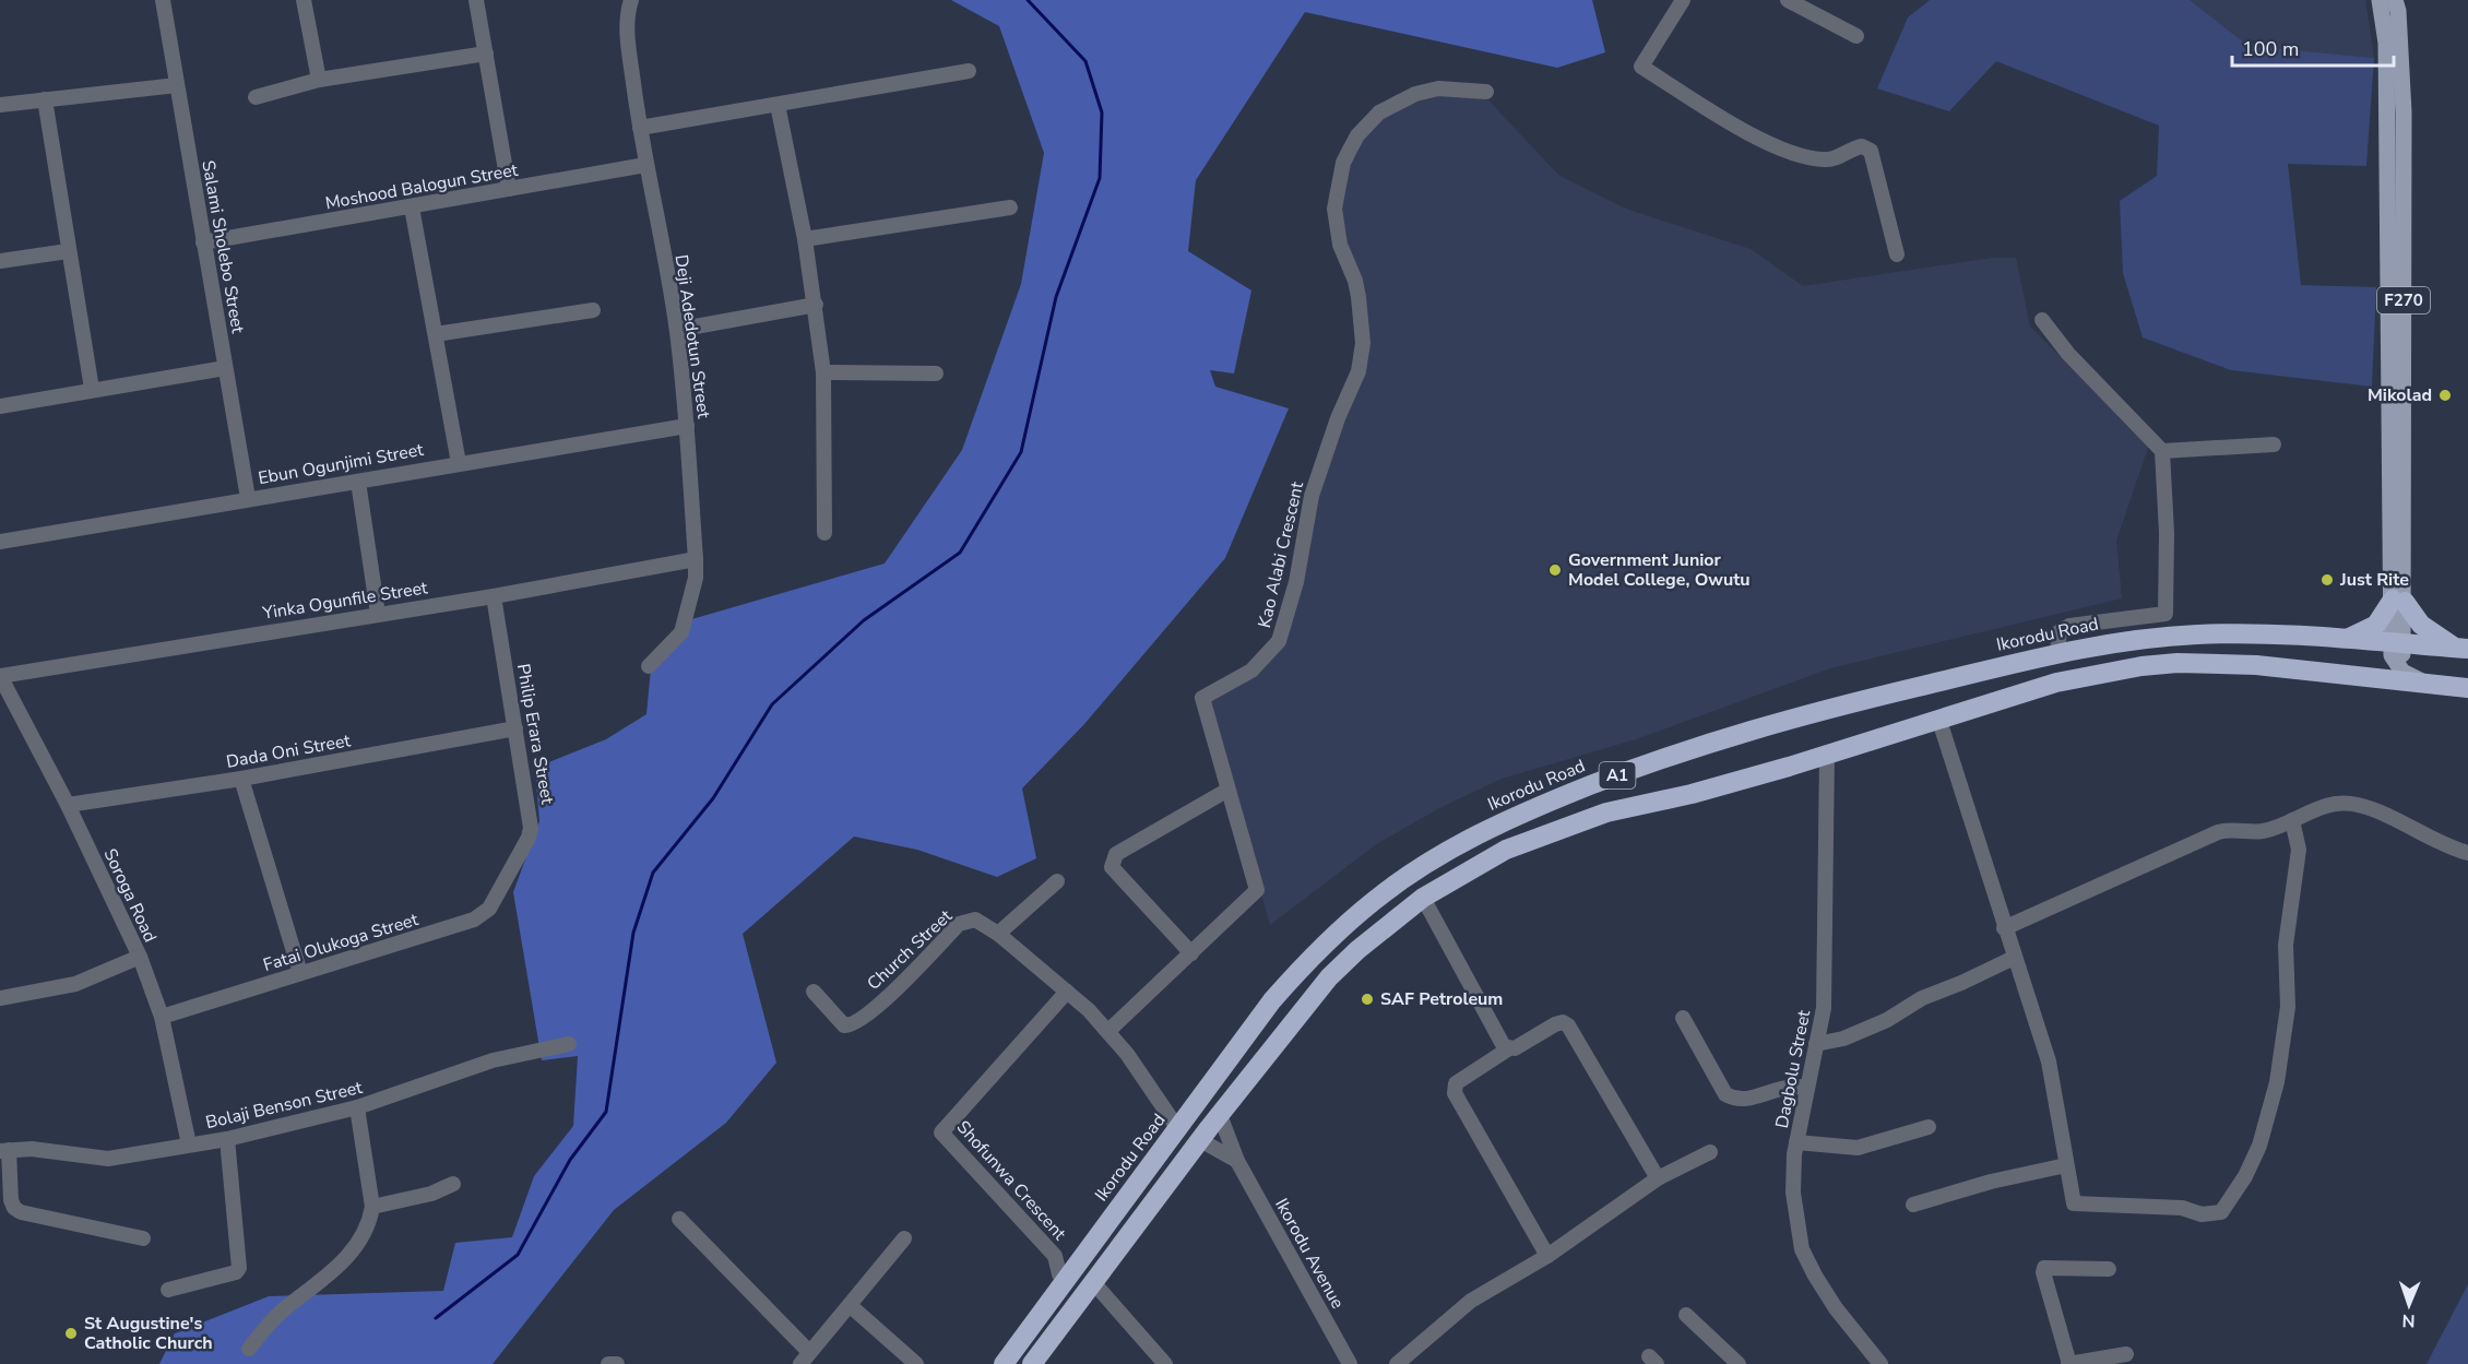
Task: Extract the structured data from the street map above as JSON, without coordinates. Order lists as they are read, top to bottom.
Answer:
{
  "streets": {
    "highway": ["Ikorodu Road", "A1"],
    "main road": ["F270"],
    "street": [
      "Moshood Balogun Street",
      "Salami Sholebo Street",
      "Deji Adedotun Street",
      "Ebun Ogunjimi Street",
      "Kao Alabi Crescent",
      "Yinka Ogunfile Street",
      "Philip Erara Street",
      "Dada Oni Street",
      "Soroga Road",
      "Fatai Olukoga Street",
      "Church Street",
      "Dagbolu Street",
      "Bolaji Benson Street",
      "Shofunwa Crescent",
      "Ikorodu Avenue"
    ]
  },
  "crossings": [
    ["Moshood Balogun Street", "Salami Sholebo Street"],
    ["Moshood Balogun Street", "Deji Adedotun Street"],
    ["Salami Sholebo Street", "Ebun Ogunjimi Street"],
    ["F270", "Ikorodu Road"],
    ["Deji Adedotun Street", "Ebun Ogunjimi Street"],
    ["Deji Adedotun Street", "Yinka Ogunfile Street"],
    ["Kao Alabi Crescent", "Church Street"],
    ["Yinka Ogunfile Street", "Philip Erara Street"],
    ["Yinka Ogunfile Street", "Soroga Road"],
    ["Ikorodu Road", "Church Street"],
    ["Ikorodu Road", "Shofunwa Crescent"],
    ["Philip Erara Street", "Dada Oni Street"],
    ["Philip Erara Street", "Fatai Olukoga Street"],
    ["Dada Oni Street", "Soroga Road"],
    ["A1", "Dagbolu Street"],
    ["A1", "Ikorodu Avenue"],
    ["Soroga Road", "Fatai Olukoga Street"],
    ["Soroga Road", "Bolaji Benson Street"],
    ["Church Street", "Shofunwa Crescent"]
  ],
  "places": [
    "Mikolad",
    "Government Junior Model College, Owutu",
    "Just Rite",
    "SAF Petroleum",
    "St Augustine's Catholic Church"
  ],
  "scale_bar": "100 m",
  "north": "bottom"
}
